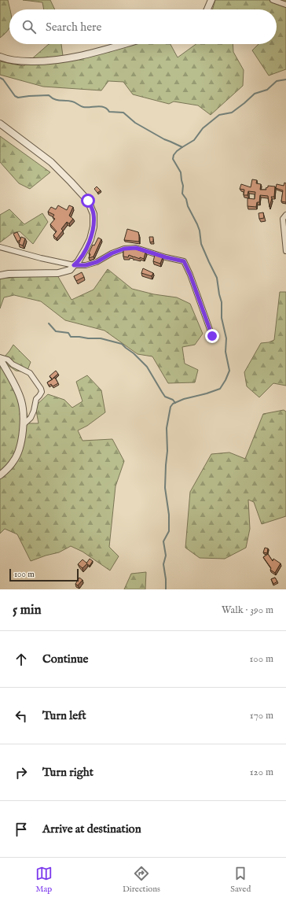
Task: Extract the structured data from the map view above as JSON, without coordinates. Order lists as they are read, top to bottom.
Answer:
{
  "scale_bar": "100 m",
  "page": {
    "search": "Search here",
    "scale": "100 m",
    "heading": ["5 min", "Walk · 390 m"],
    "list": [
      ["Continue", "100 m"],
      ["Turn left", "170 m"],
      ["Turn right", "120 m"],
      "Arrive at destination"
    ],
    "nav": ["Map", "Directions", "Saved"]
  }
}
